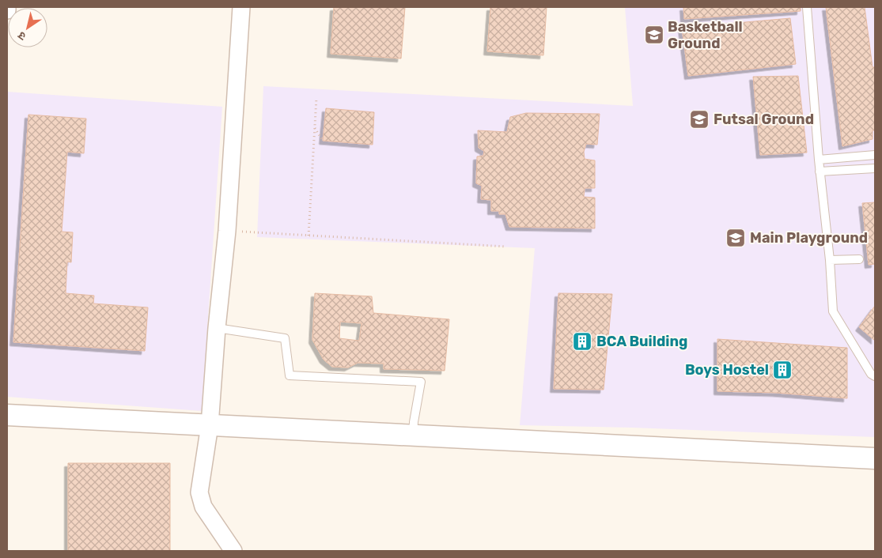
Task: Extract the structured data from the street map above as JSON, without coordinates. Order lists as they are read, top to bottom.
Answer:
{
  "places": {
    "school or university": ["Basketball Ground", "Futsal Ground", "Main Playground"],
    "building": ["BCA Building", "Boys Hostel"]
  },
  "north": "bottom left"
}
